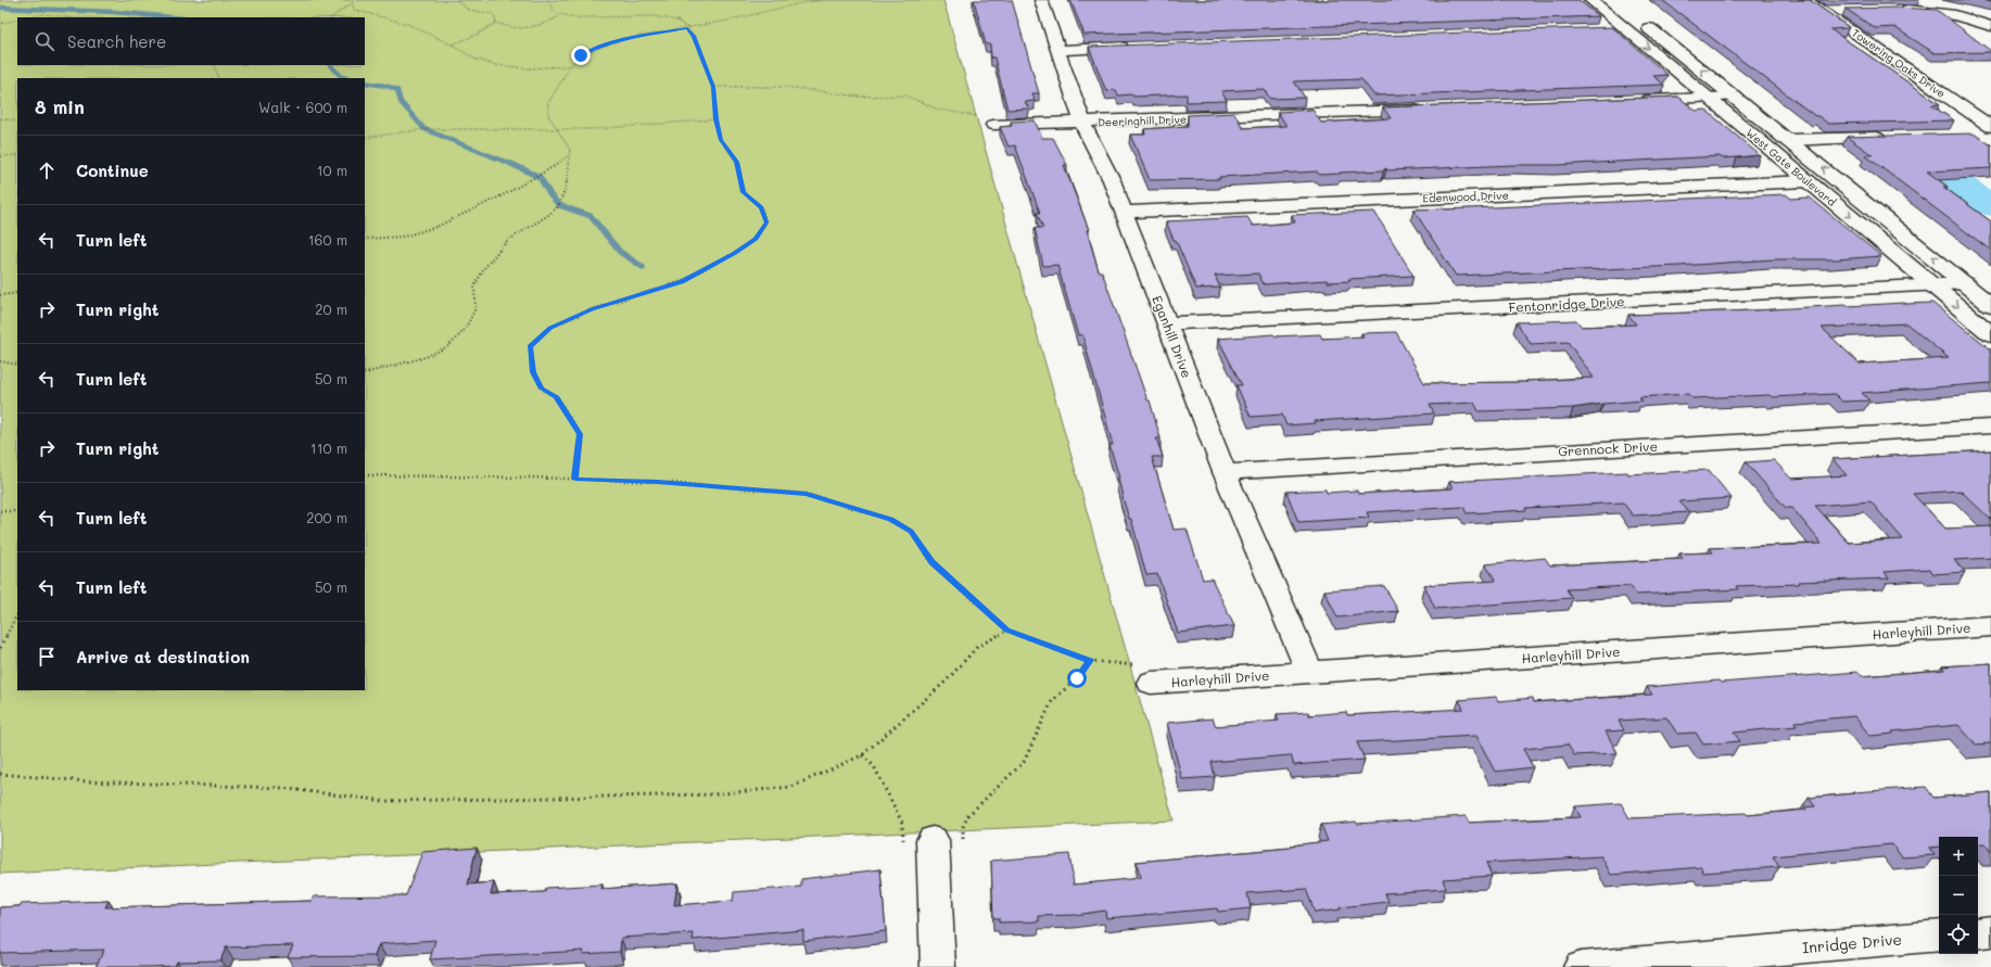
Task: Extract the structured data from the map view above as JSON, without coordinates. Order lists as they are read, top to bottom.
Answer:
{
  "streets": {
    "street": [
      "Towering Oaks Drive",
      "Deeringhill Drive",
      "West Gate Boulevard",
      "Edenwood Drive",
      "Fentonridge Drive",
      "Eganhill Drive",
      "Grennock Drive",
      "Harleyhill Drive",
      "Inridge Drive"
    ]
  },
  "crossings": [
    ["Deeringhill Drive", "Eganhill Drive"],
    ["West Gate Boulevard", "Edenwood Drive"],
    ["West Gate Boulevard", "Fentonridge Drive"],
    ["Edenwood Drive", "Eganhill Drive"],
    ["Fentonridge Drive", "Eganhill Drive"],
    ["Eganhill Drive", "Grennock Drive"],
    ["Eganhill Drive", "Harleyhill Drive"]
  ],
  "page": {
    "search": "Search here",
    "heading": ["8 min", "Walk · 600 m"],
    "list": [
      ["Continue", "10 m"],
      ["Turn left", "160 m"],
      ["Turn right", "20 m"],
      ["Turn left", "50 m"],
      ["Turn right", "110 m"],
      ["Turn left", "200 m"],
      ["Turn left", "50 m"],
      "Arrive at destination"
    ],
    "map_buttons": ["+", "−"]
  }
}
